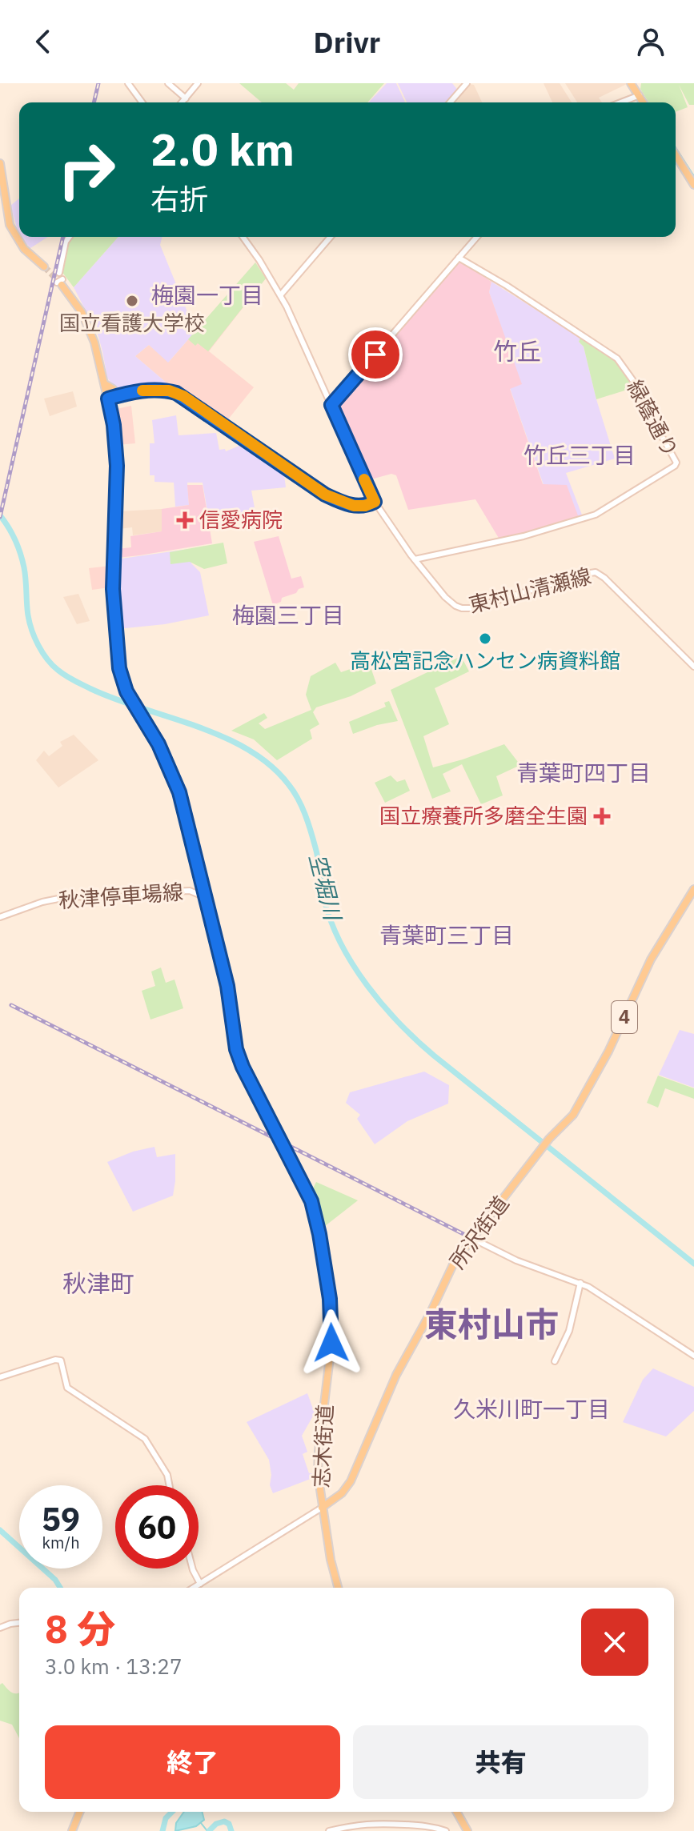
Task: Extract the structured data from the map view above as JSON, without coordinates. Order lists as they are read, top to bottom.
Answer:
{
  "streets": {
    "main road": ["4", "所沢街道", "志木街道"],
    "street": ["緑蔭通り", "東村山清瀬線", "秋津停車場線"]
  },
  "crossings": [
    ["緑蔭通り", "東村山清瀬線"],
    ["秋津停車場線", "志木街道"],
    ["所沢街道", "志木街道"]
  ],
  "districts": [
    "梅園一丁目",
    "竹丘",
    "竹丘三丁目",
    "梅園三丁目",
    "青葉町四丁目",
    "青葉町三丁目",
    "秋津町",
    "東村山市",
    "久米川町一丁目"
  ],
  "water": ["空堀川"],
  "places": {
    "other": ["国立看護大学校", "高松宮記念ハンセン病資料館"],
    "health": ["信愛病院", "国立療養所多磨全生園"]
  },
  "page": {
    "header": "Drivr",
    "turn": ["2.0 km", "右折"],
    "speed": "59 km/h",
    "limit": "60",
    "heading": ["8 分", "3.0 km · 13:27"],
    "buttons": ["終了", "共有"]
  }
}
